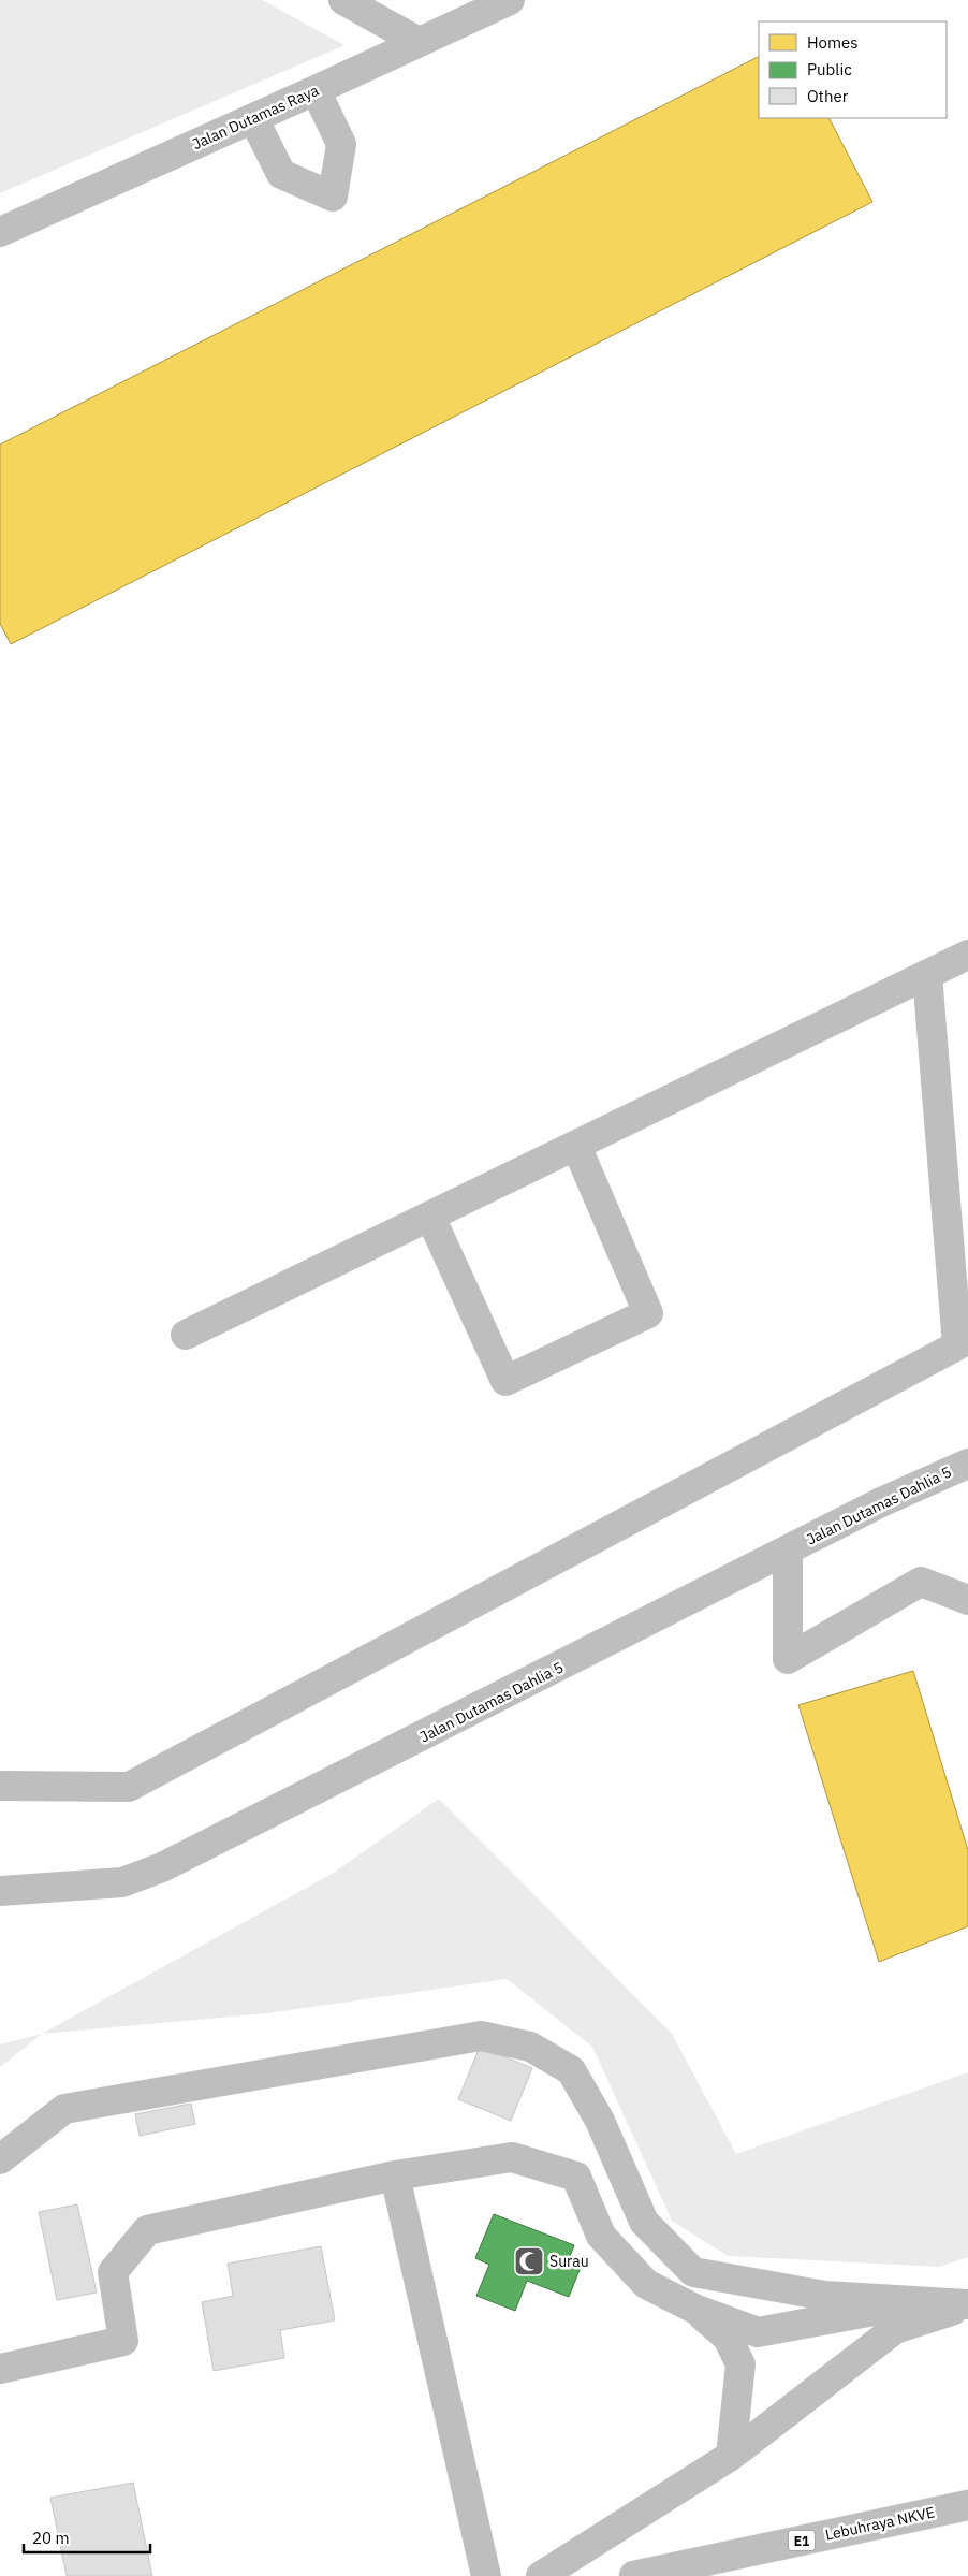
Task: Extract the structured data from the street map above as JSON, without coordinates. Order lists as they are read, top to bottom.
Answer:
{
  "streets": {
    "main road": [
      "Jalan Dutamas Raya",
      "Jalan Dutamas Dahlia 5",
      "Lebuhraya NKVE",
      "E1"
    ]
  },
  "places": {
    "mosque": ["Surau"]
  },
  "legend": ["Homes", "Public", "Other"],
  "scale_bar": "20 m"
}
